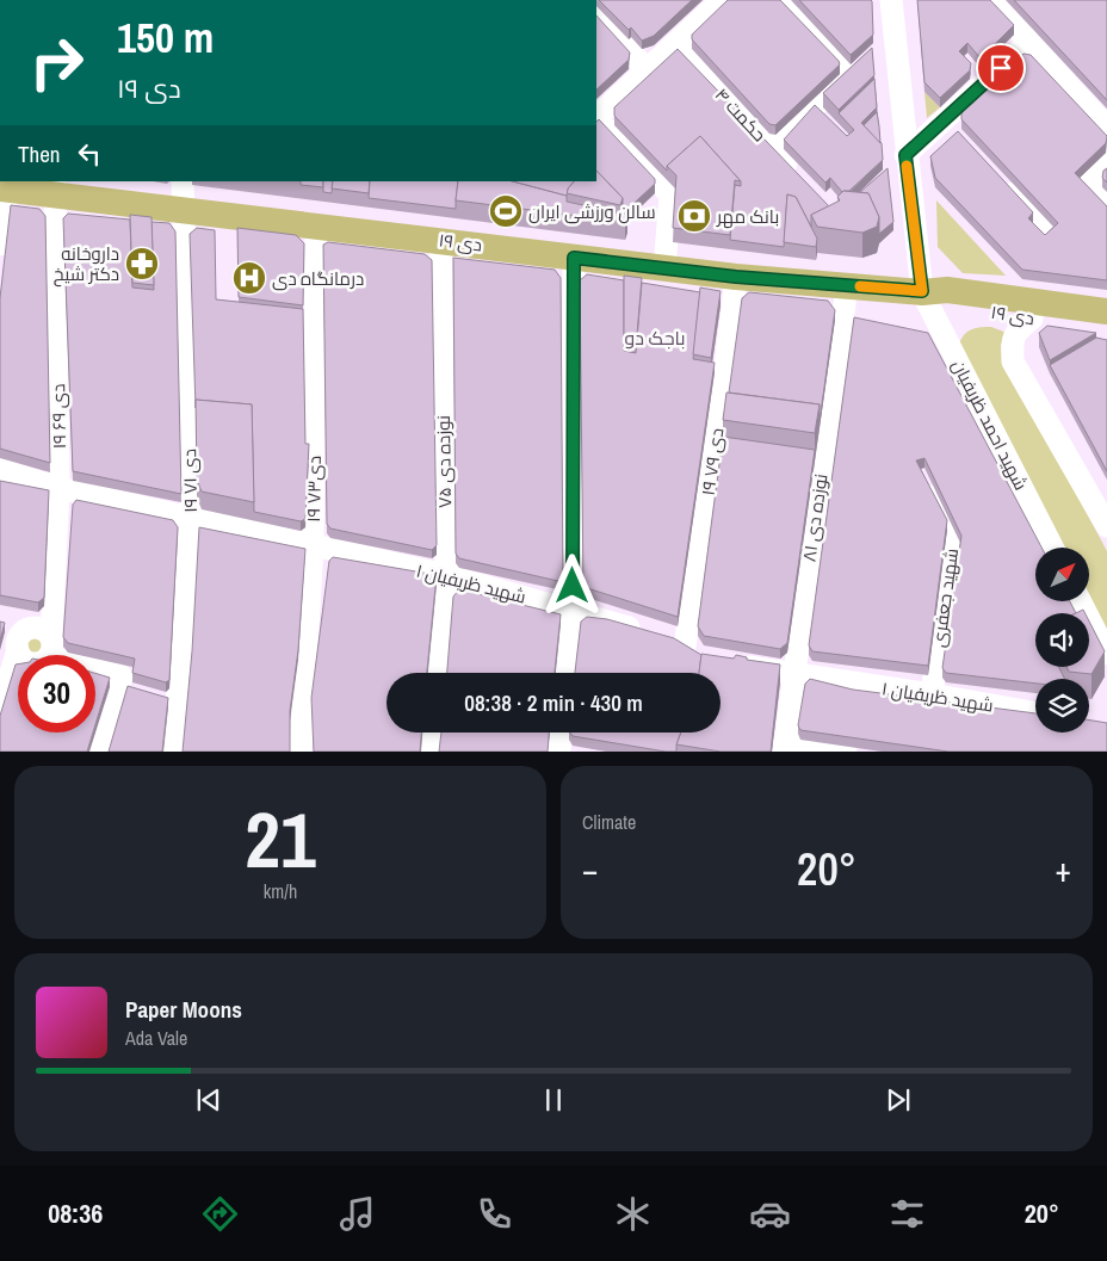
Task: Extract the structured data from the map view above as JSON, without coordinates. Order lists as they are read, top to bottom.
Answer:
{
  "streets": {
    "main road": ["۱۹ دی"],
    "street": [
      "حکمت ۴",
      "۱۹ دی ۶۹",
      "شهید احمد ظریفیان",
      "نوزده دی ۷۵",
      "۱۹ دی ۷۹",
      "۱۹ دی ۷۱",
      "۱۹ دی۷۳",
      "نوزده دی ۸۱",
      "شهید ظریفیان ۱",
      "شهید جعفری"
    ]
  },
  "crossings": [
    ["۱۹ دی", "۱۹ دی ۶۹"],
    ["۱۹ دی", "شهید احمد ظریفیان"],
    ["۱۹ دی", "نوزده دی ۷۵"],
    ["۱۹ دی", "۱۹ دی ۷۹"],
    ["۱۹ دی", "۱۹ دی ۷۱"],
    ["۱۹ دی", "۱۹ دی۷۳"],
    ["۱۹ دی", "نوزده دی ۸۱"],
    ["۱۹ دی ۶۹", "شهید ظریفیان ۱"],
    ["نوزده دی ۷۵", "شهید ظریفیان ۱"],
    ["۱۹ دی ۷۹", "شهید ظریفیان ۱"],
    ["۱۹ دی ۷۱", "شهید ظریفیان ۱"],
    ["۱۹ دی۷۳", "شهید ظریفیان ۱"],
    ["نوزده دی ۸۱", "شهید ظریفیان ۱"],
    ["شهید ظریفیان ۱", "شهید جعفری"]
  ],
  "districts": ["باجک دو"],
  "places": {
    "sports": ["سالن ورزشی ایران"],
    "bank": ["بانک مهر"],
    "pharmacy": ["داروخانه دکتر شیخ"],
    "hospital": ["درمانگاه دی"]
  },
  "north": "top right",
  "page": {
    "turn": ["150 m", "۱۹ دی"],
    "then": "Then",
    "limit": "30",
    "trip": "08:38 · 2 min · 430 m",
    "tile": [
      ["21", "km/h"],
      "Climate"
    ],
    "heat": ["−", "20°", "+"],
    "song": ["Paper Moons", "Ada Vale"],
    "tabs": ["08:36", "20°"]
  }
}
